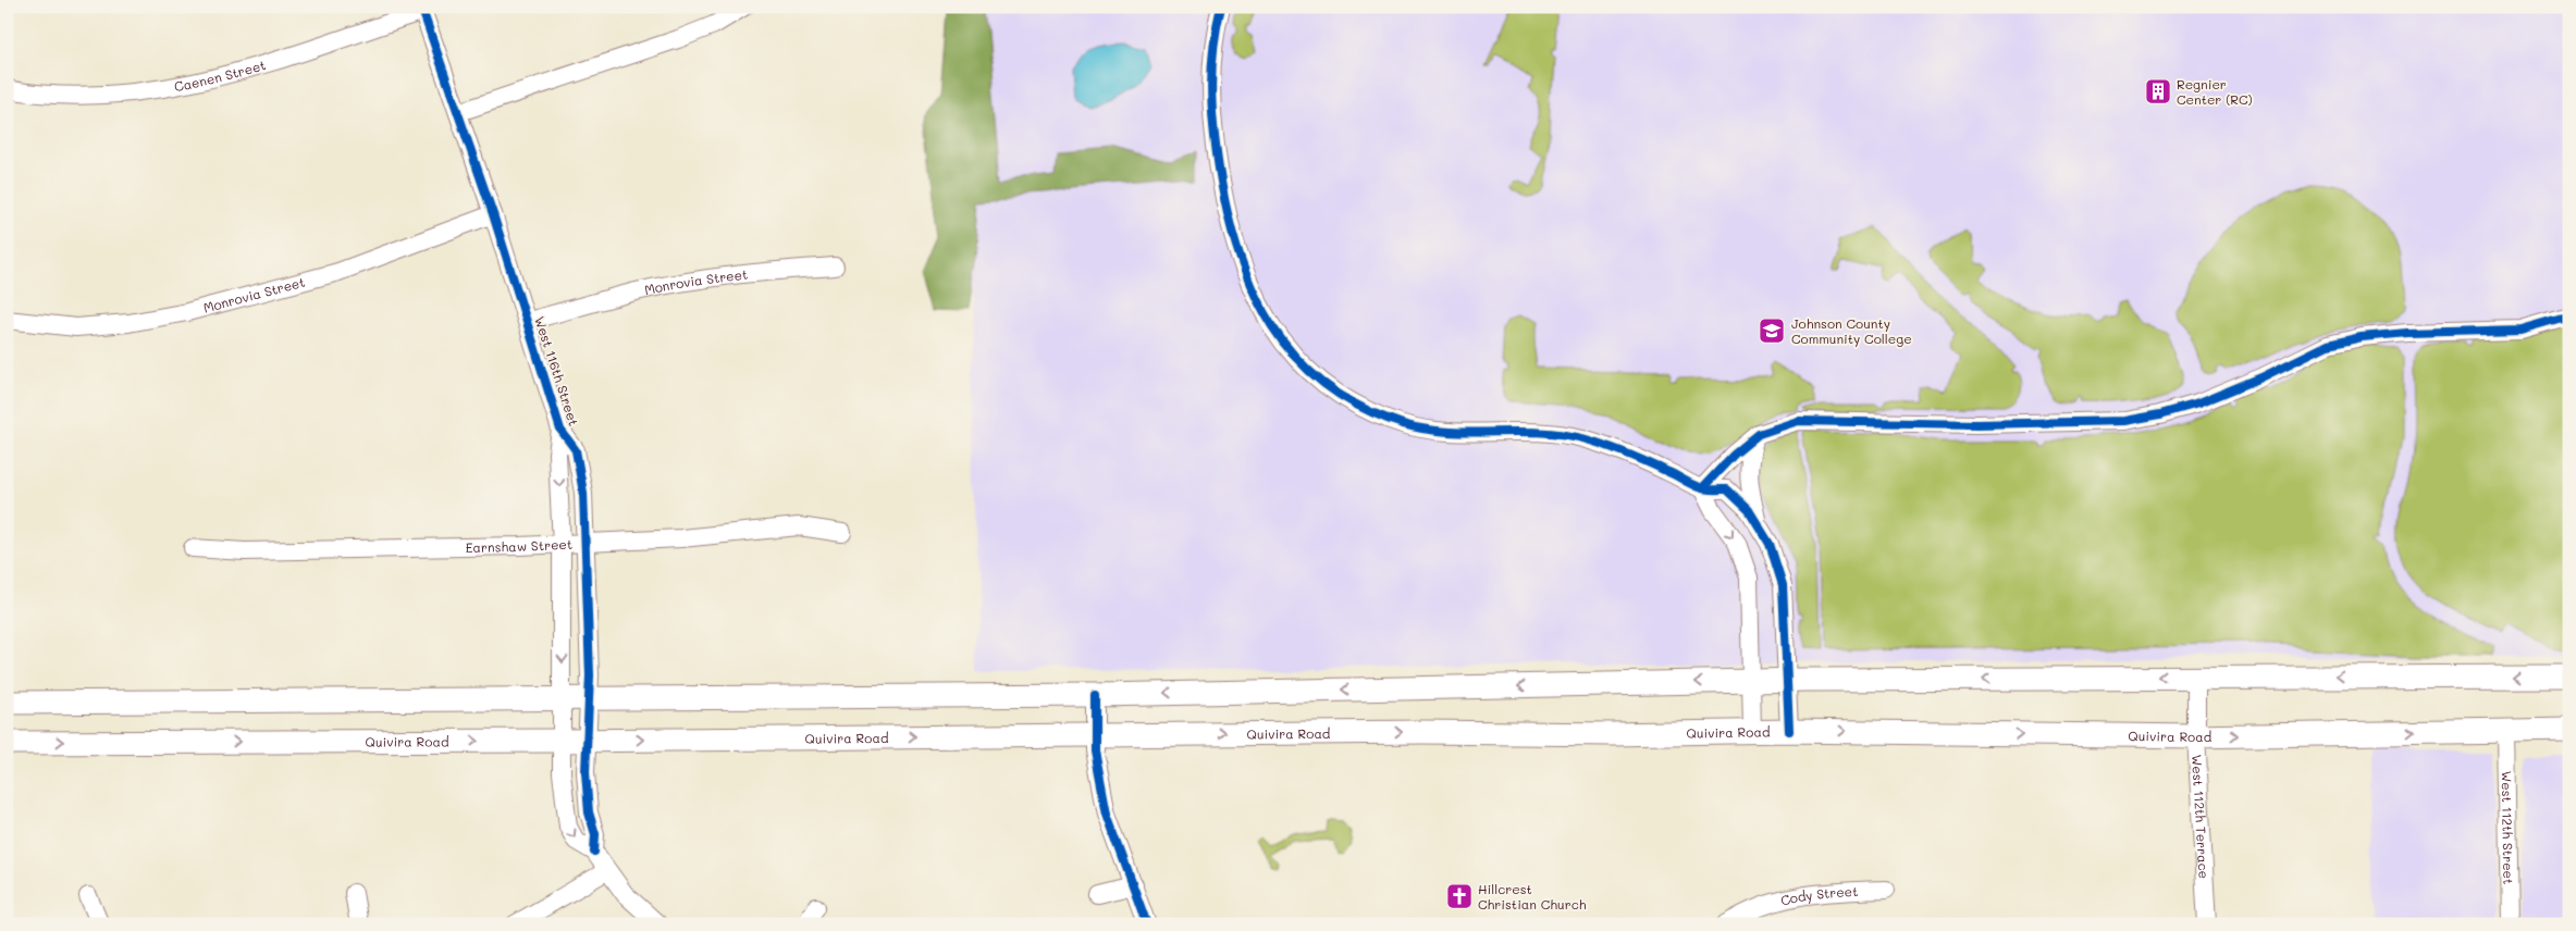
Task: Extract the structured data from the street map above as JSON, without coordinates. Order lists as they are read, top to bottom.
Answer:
{
  "streets": {
    "main road": ["Quivira Road"],
    "street": [
      "Caenen Street",
      "Monrovia Street",
      "West 116th Street",
      "Earnshaw Street",
      "West 112th Terrace",
      "West 112th Street",
      "Cody Street"
    ]
  },
  "crossings": [
    ["Caenen Street", "West 116th Street"],
    ["Monrovia Street", "West 116th Street"],
    ["West 116th Street", "Earnshaw Street"],
    ["West 116th Street", "Quivira Road"],
    ["Quivira Road", "West 112th Terrace"],
    ["Quivira Road", "West 112th Street"]
  ],
  "places": {
    "building": ["Regnier Center (RC)"],
    "school or university": ["Johnson County Community College"],
    "church": ["Hillcrest Christian Church"]
  }
}
